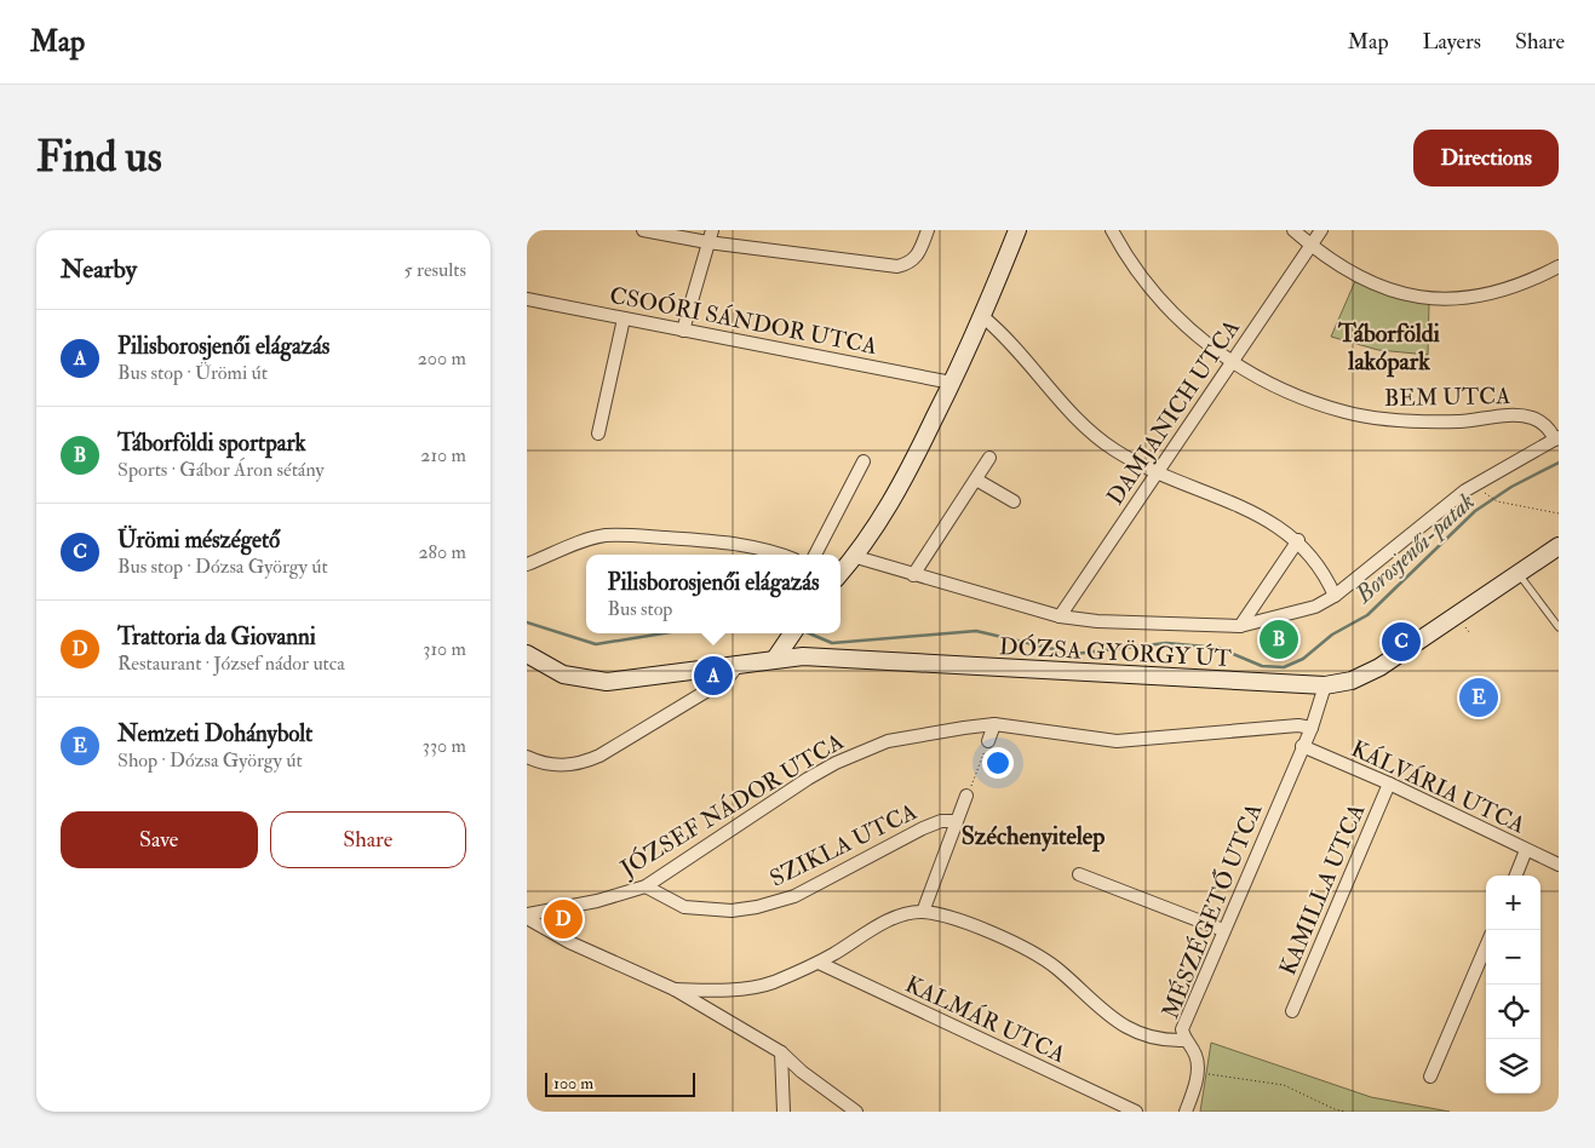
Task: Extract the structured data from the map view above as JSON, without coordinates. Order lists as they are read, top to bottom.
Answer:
{
  "streets": {
    "main road": ["DÓZSA GYÖRGY ÚT"],
    "street": [
      "CSOÓRI SÁNDOR UTCA",
      "BEM UTCA",
      "DAMJANICH UTCA",
      "KÁLVÁRIA UTCA",
      "JÓZSEF NÁDOR UTCA",
      "SZIKLA UTCA",
      "KAMILLA UTCA",
      "MÉSZÉGETŐ UTCA",
      "KALMÁR UTCA"
    ]
  },
  "crossings": [
    ["BEM UTCA", "DAMJANICH UTCA"],
    ["KÁLVÁRIA UTCA", "KAMILLA UTCA"],
    ["KÁLVÁRIA UTCA", "MÉSZÉGETŐ UTCA"],
    ["JÓZSEF NÁDOR UTCA", "SZIKLA UTCA"],
    ["JÓZSEF NÁDOR UTCA", "MÉSZÉGETŐ UTCA"]
  ],
  "districts": ["Táborföldi lakópark", "Széchenyitelep"],
  "water": ["Borosjenői-patak"],
  "scale_bar": "100 m",
  "page": {
    "header": "Map",
    "nav": ["Map", "Layers", "Share"],
    "buttons": [
      "Directions",
      ["Save", "Share"]
    ],
    "title": "Find us",
    "heading": ["Nearby", "5 results"],
    "list": [
      {
        "mark": "A",
        "name": "Pilisborosjenői elágazás",
        "note": "Bus stop · Ürömi út",
        "value": "200 m"
      },
      {
        "mark": "B",
        "name": "Táborföldi sportpark",
        "note": "Sports · Gábor Áron sétány",
        "value": "210 m"
      },
      {
        "mark": "C",
        "name": "Ürömi mészégető",
        "note": "Bus stop · Dózsa György út",
        "value": "280 m"
      },
      {
        "mark": "D",
        "name": "Trattoria da Giovanni",
        "note": "Restaurant · József nádor utca",
        "value": "310 m"
      },
      {
        "mark": "E",
        "name": "Nemzeti Dohánybolt",
        "note": "Shop · Dózsa György út",
        "value": "330 m"
      }
    ],
    "popup": ["Pilisborosjenői elágazás", "Bus stop"],
    "pins": [
      "B",
      "C",
      "A",
      "E",
      "D"
    ],
    "map_buttons": ["+", "−"],
    "scale": "100 m"
  }
}
